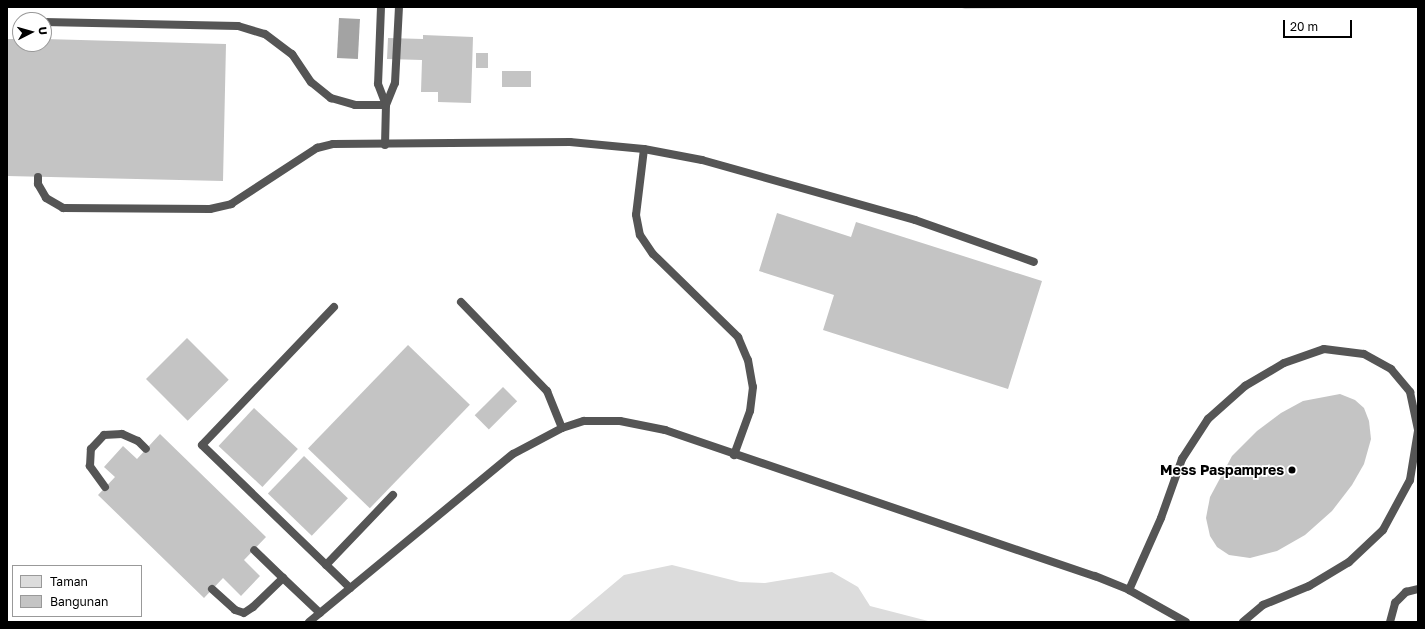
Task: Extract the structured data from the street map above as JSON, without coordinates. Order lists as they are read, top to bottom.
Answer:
{
  "places": ["Mess Paspampres"],
  "legend": ["Taman", "Bangunan"],
  "scale_bar": "20 m",
  "north": "right"
}
